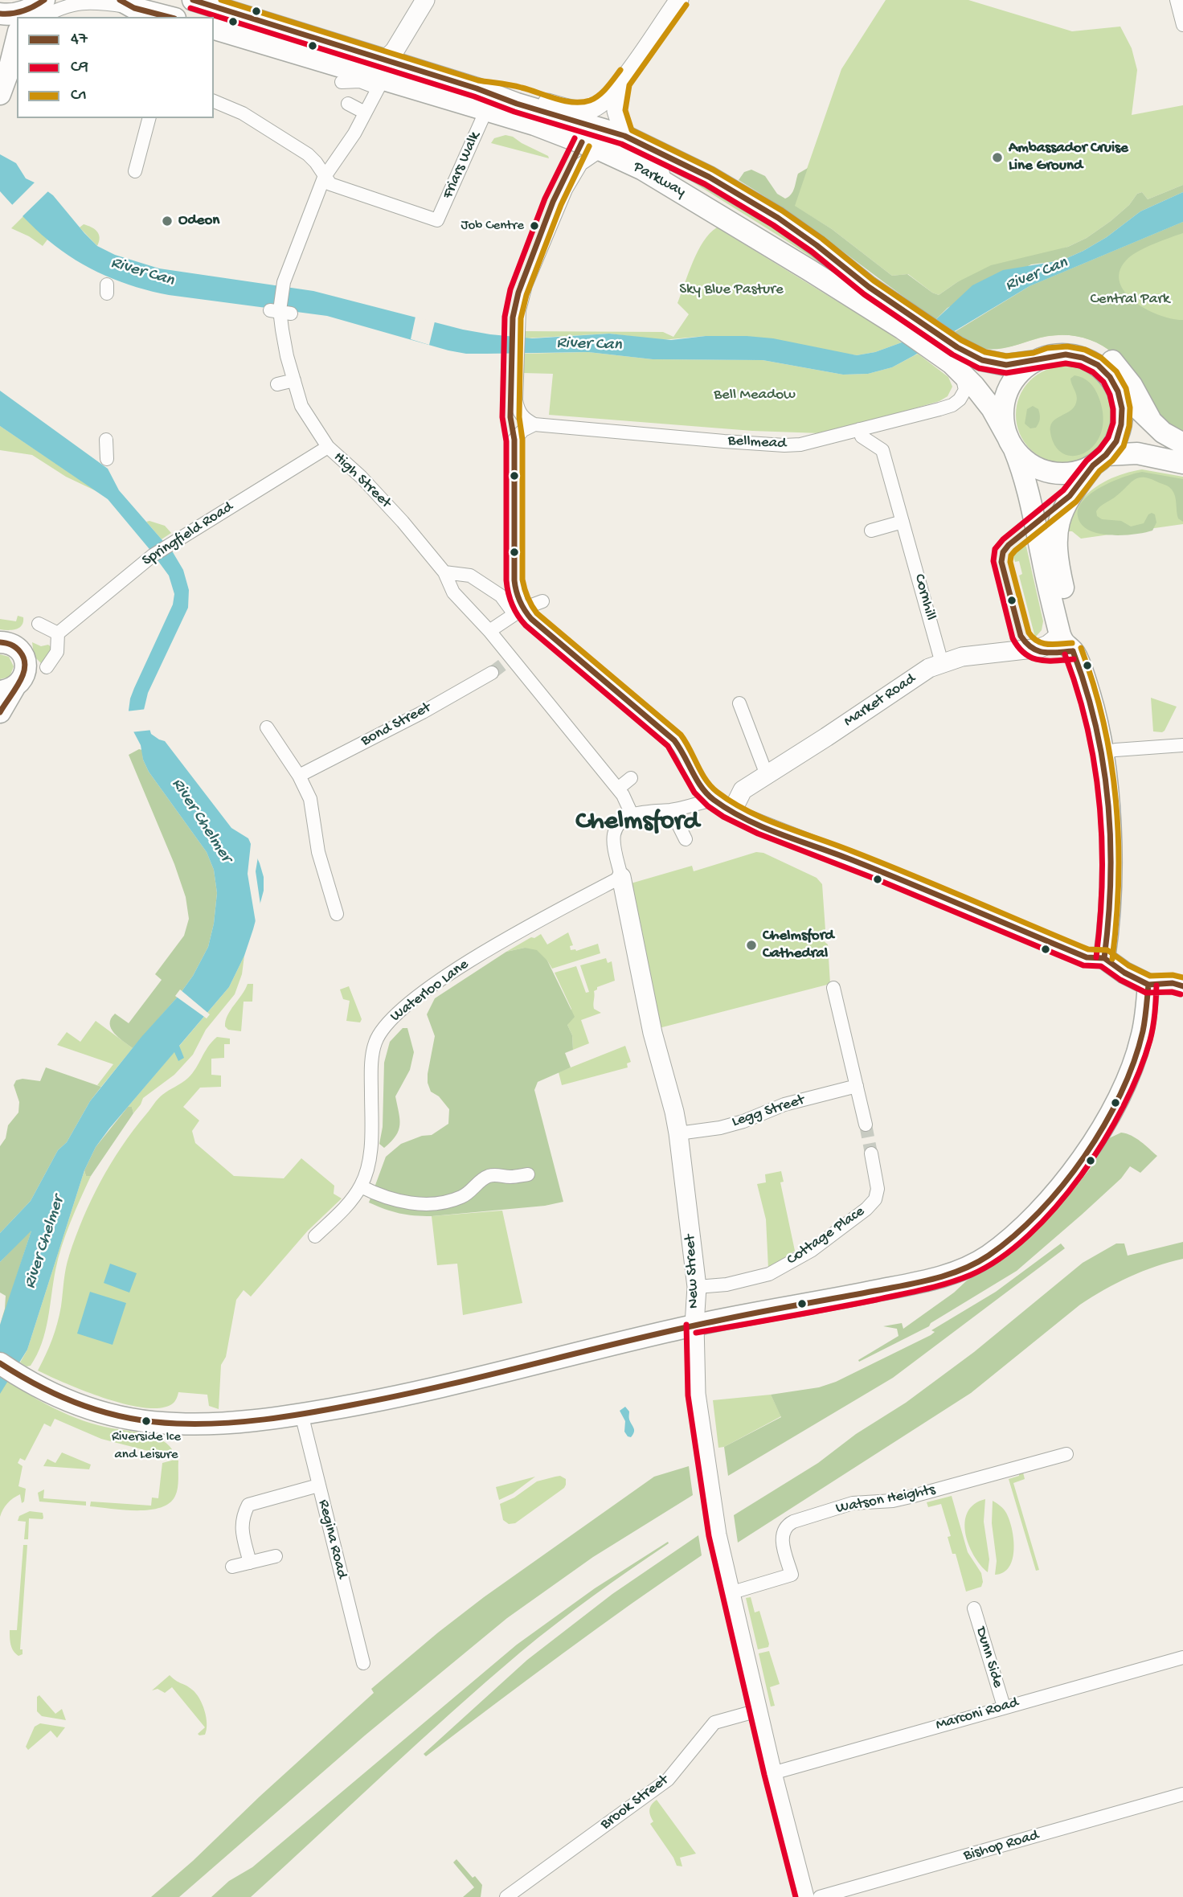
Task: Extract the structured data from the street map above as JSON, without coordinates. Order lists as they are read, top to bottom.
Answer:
{
  "streets": {
    "main road": ["Parkway"],
    "street": [
      "Friars Walk",
      "Bellmead",
      "High Street",
      "Springfield Road",
      "Cornhill",
      "Market Road",
      "Bond Street",
      "Waterloo Lane",
      "Legg Street",
      "Cottage Place",
      "New Street",
      "Watson Heights",
      "Regina Road",
      "Dunn Side",
      "Marconi Road",
      "Brook Street",
      "Bishop Road"
    ]
  },
  "crossings": [
    ["Friars Walk", "Parkway"],
    ["Friars Walk", "High Street"],
    ["Parkway", "Bellmead"],
    ["Bellmead", "Cornhill"],
    ["High Street", "Springfield Road"],
    ["Cornhill", "Market Road"],
    ["Waterloo Lane", "New Street"],
    ["Legg Street", "New Street"],
    ["Cottage Place", "New Street"],
    ["New Street", "Watson Heights"],
    ["New Street", "Marconi Road"],
    ["New Street", "Brook Street"],
    ["Dunn Side", "Marconi Road"]
  ],
  "districts": ["Chelmsford"],
  "water": ["River Can", "River Chelmer"],
  "parks": ["Sky Blue Pasture", "Central Park", "Bell Meadow"],
  "places": [
    "Ambassador Cruise Line Ground",
    "Odeon",
    "Job Centre",
    "Chelmsford Cathedral",
    "Riverside Ice and Leisure"
  ],
  "lines": ["transit line 47", "transit line C1", "transit line C9"],
  "legend": ["47", "C9", "C1"]
}
